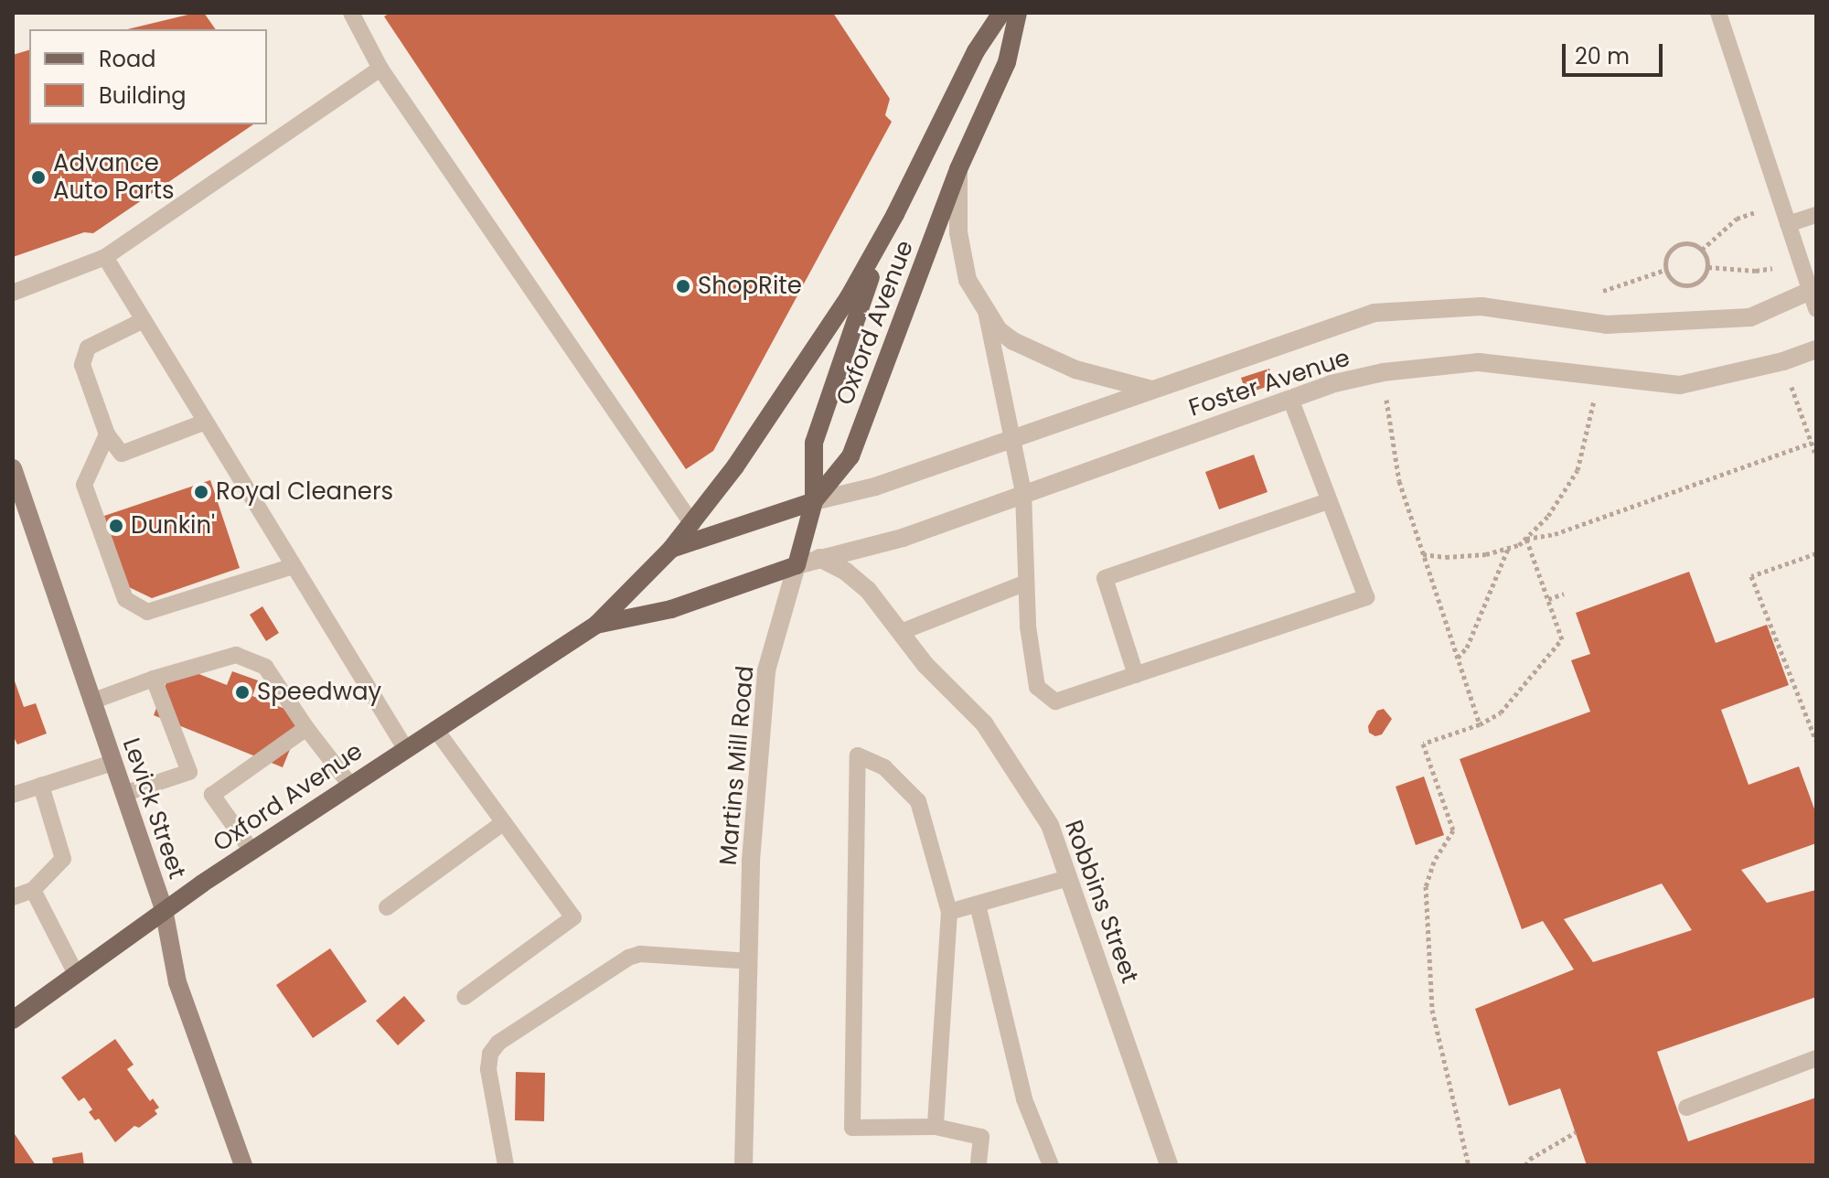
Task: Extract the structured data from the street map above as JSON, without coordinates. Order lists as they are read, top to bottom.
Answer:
{
  "streets": {
    "main road": ["Oxford Avenue", "Martins Mill Road", "Levick Street"],
    "street": ["Foster Avenue", "Robbins Street"]
  },
  "crossings": [
    ["Oxford Avenue", "Foster Avenue"],
    ["Oxford Avenue", "Martins Mill Road"],
    ["Oxford Avenue", "Levick Street"],
    ["Foster Avenue", "Martins Mill Road"],
    ["Foster Avenue", "Robbins Street"]
  ],
  "places": [
    "Advance Auto Parts",
    "ShopRite",
    "Royal Cleaners",
    "Dunkin'",
    "Speedway"
  ],
  "legend": ["Road", "Building"],
  "scale_bar": "20 m"
}
